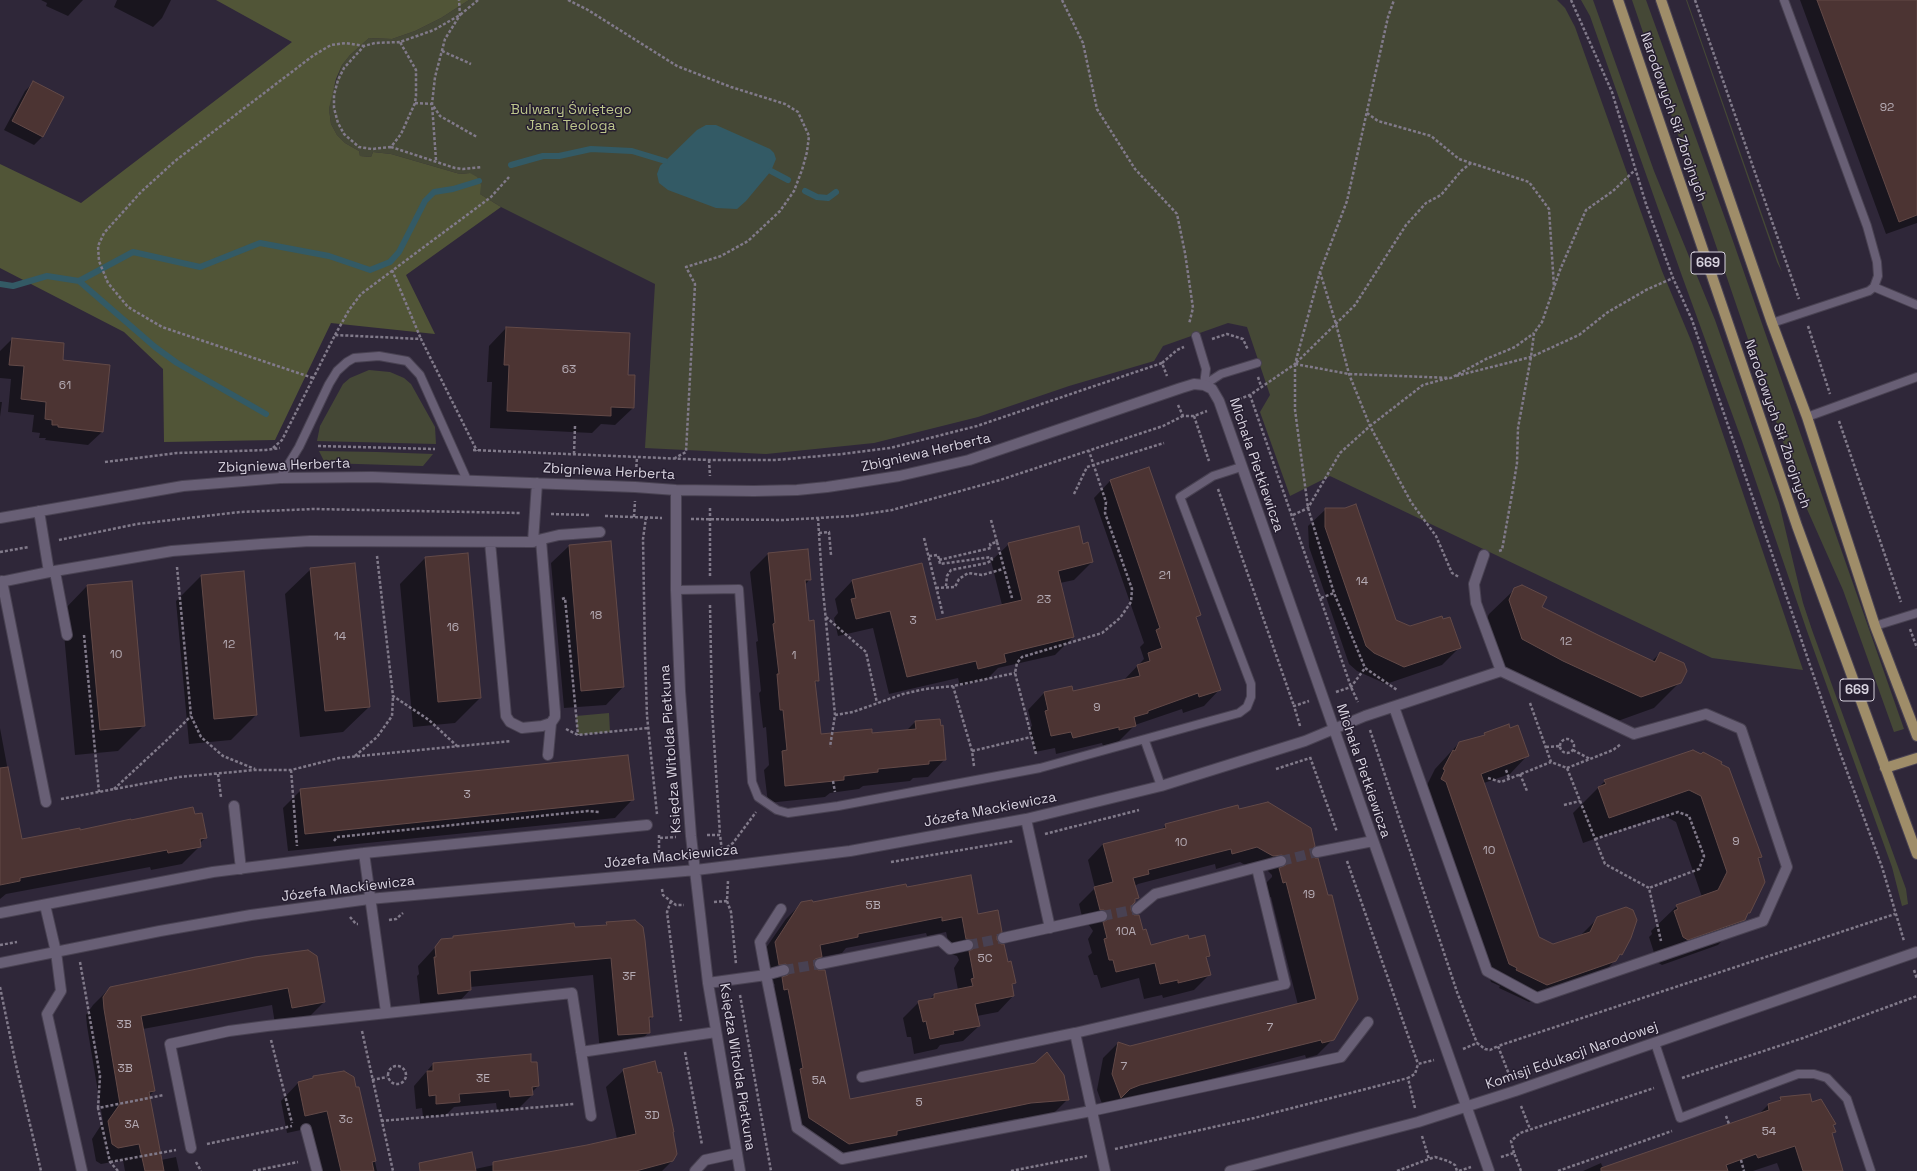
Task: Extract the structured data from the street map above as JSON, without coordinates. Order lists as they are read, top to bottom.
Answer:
{
  "streets": {
    "main road": ["Narodowych Sił Zbrojnych", "669"],
    "street": [
      "Zbigniewa Herberta",
      "Michała Pietkiewicza",
      "Księdza Witolda Pietkuna",
      "Józefa Mackiewicza",
      "Komisji Edukacji Narodowej"
    ]
  },
  "crossings": [
    ["Zbigniewa Herberta", "Michała Pietkiewicza"],
    ["Zbigniewa Herberta", "Księdza Witolda Pietkuna"],
    ["Michała Pietkiewicza", "Józefa Mackiewicza"],
    ["Michała Pietkiewicza", "Komisji Edukacji Narodowej"],
    ["Księdza Witolda Pietkuna", "Józefa Mackiewicza"]
  ],
  "parks": ["Bulwary Świętego Jana Teologa"],
  "house_numbers": [
    "92",
    "63",
    "61",
    "21",
    "14",
    "23",
    "18",
    "3",
    "16",
    "14",
    "12",
    "12",
    "10",
    "1",
    "9",
    "3",
    "9",
    "10",
    "10",
    "19",
    "5B",
    "10A",
    "5C",
    "3F",
    "3B",
    "7",
    "7",
    "3B",
    "3E",
    "5A",
    "5",
    "3D",
    "3c",
    "3A",
    "54"
  ]
}
